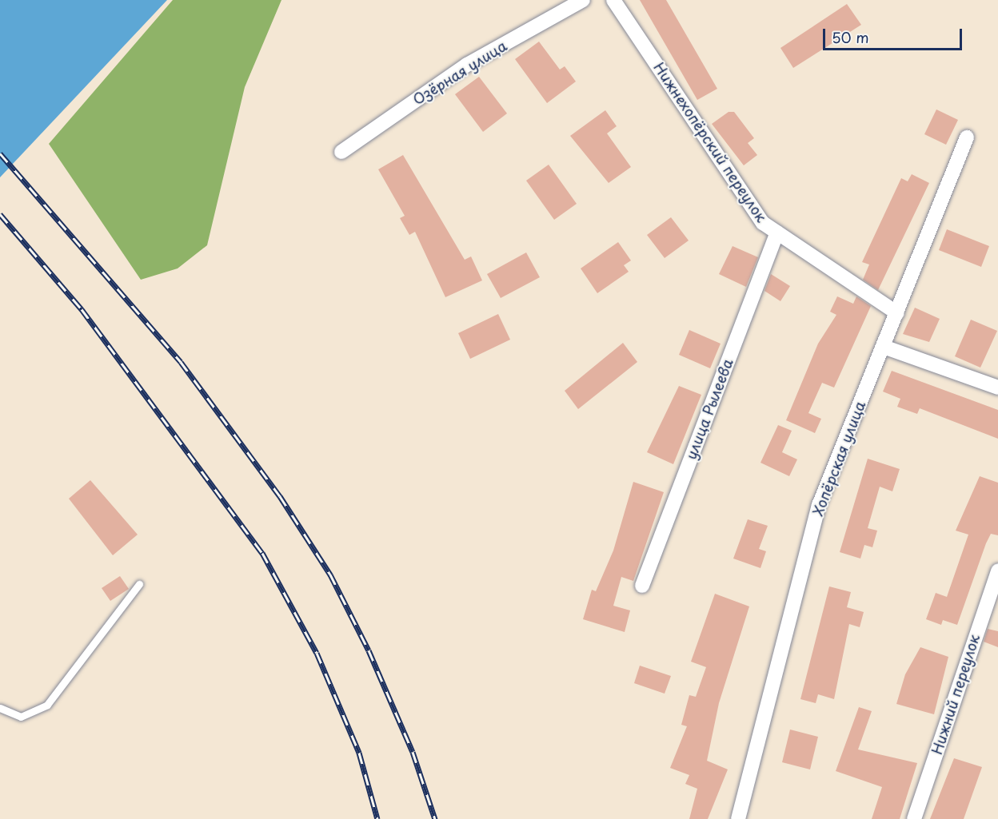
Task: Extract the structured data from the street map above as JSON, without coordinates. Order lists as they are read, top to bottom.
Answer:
{
  "streets": {
    "street": [
      "Озёрная улица",
      "Нижнехопёрский переулок",
      "улица Рылеева",
      "Хопёрская улица",
      "Нижний переулок"
    ]
  },
  "crossings": [
    ["Нижнехопёрский переулок", "улица Рылеева"],
    ["Нижнехопёрский переулок", "Хопёрская улица"]
  ],
  "scale_bar": "50 m"
}
